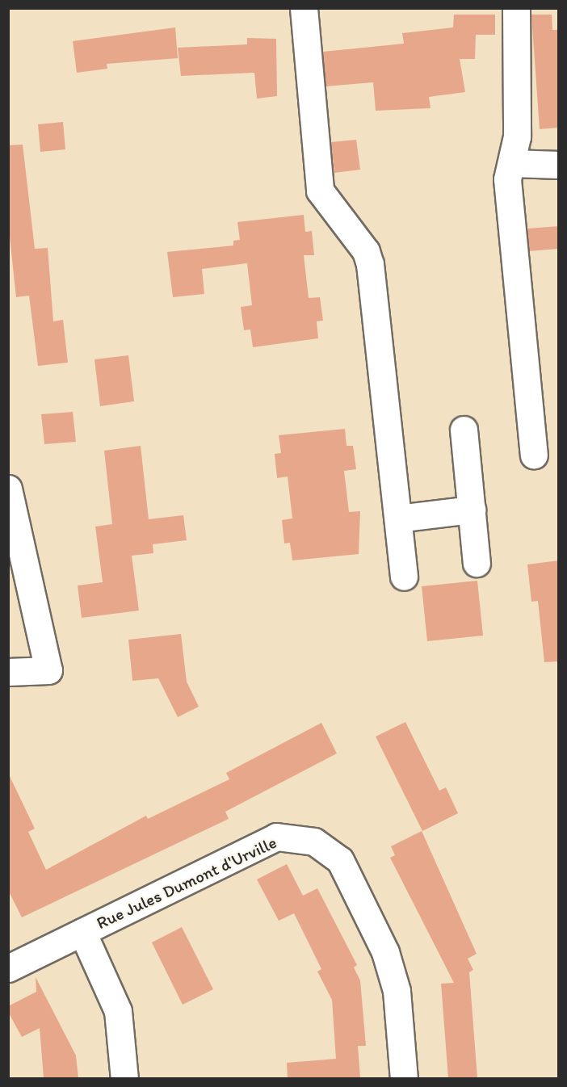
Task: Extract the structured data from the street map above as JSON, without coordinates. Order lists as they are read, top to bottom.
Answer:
{
  "streets": {
    "street": ["Rue Jules Dumont d'Urville"]
  }
}
